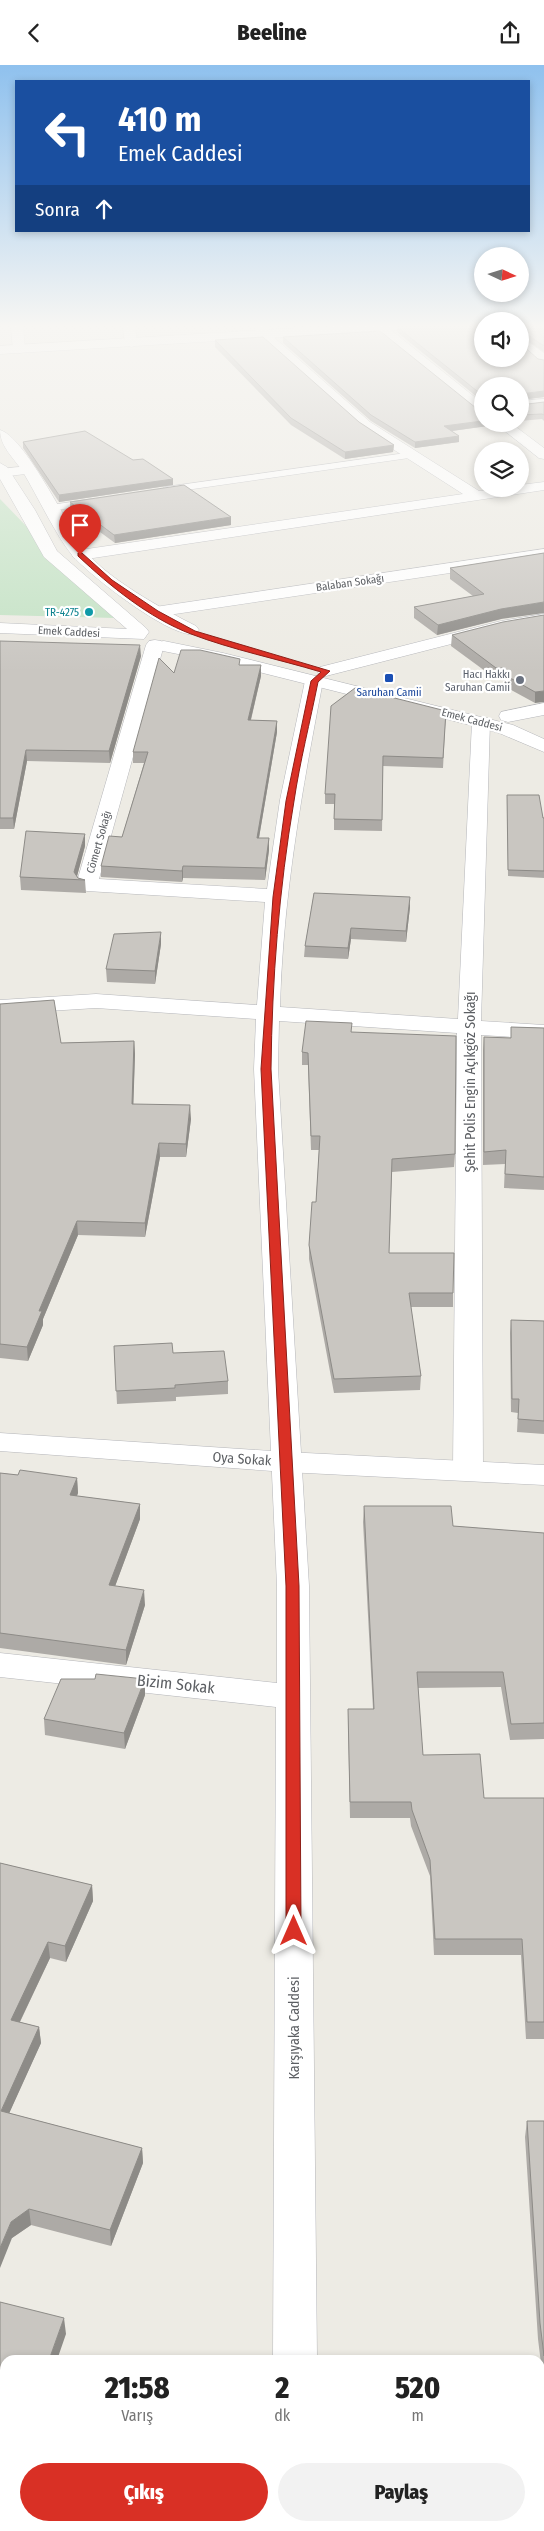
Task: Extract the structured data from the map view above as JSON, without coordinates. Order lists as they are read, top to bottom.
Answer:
{
  "streets": {
    "street": [
      "Balaban Sokağı",
      "Emek Caddesi",
      "Cömert Sokağı",
      "Şehit Polis Engin Açıkgöz Sokağı",
      "Oya Sokak",
      "Bizim Sokak",
      "Karşıyaka Caddesi"
    ]
  },
  "crossings": [
    ["Emek Caddesi", "Cömert Sokağı"],
    ["Emek Caddesi", "Şehit Polis Engin Açıkgöz Sokağı"],
    ["Emek Caddesi", "Karşıyaka Caddesi"],
    ["Cömert Sokağı", "Karşıyaka Caddesi"],
    ["Şehit Polis Engin Açıkgöz Sokağı", "Oya Sokak"],
    ["Oya Sokak", "Karşıyaka Caddesi"],
    ["Bizim Sokak", "Karşıyaka Caddesi"]
  ],
  "places": {
    "other": ["TR-4275", "Hacı Hakkı Saruhan Camii"],
    "transit": ["Saruhan Camii"]
  },
  "north": "right",
  "page": {
    "header": "Beeline",
    "turn": ["410 m", "Emek Caddesi"],
    "then": "Sonra",
    "eta": [
      "21:58",
      "Varış",
      "2",
      "dk",
      "520",
      "m"
    ],
    "buttons": ["Çıkış", "Paylaş"]
  }
}
